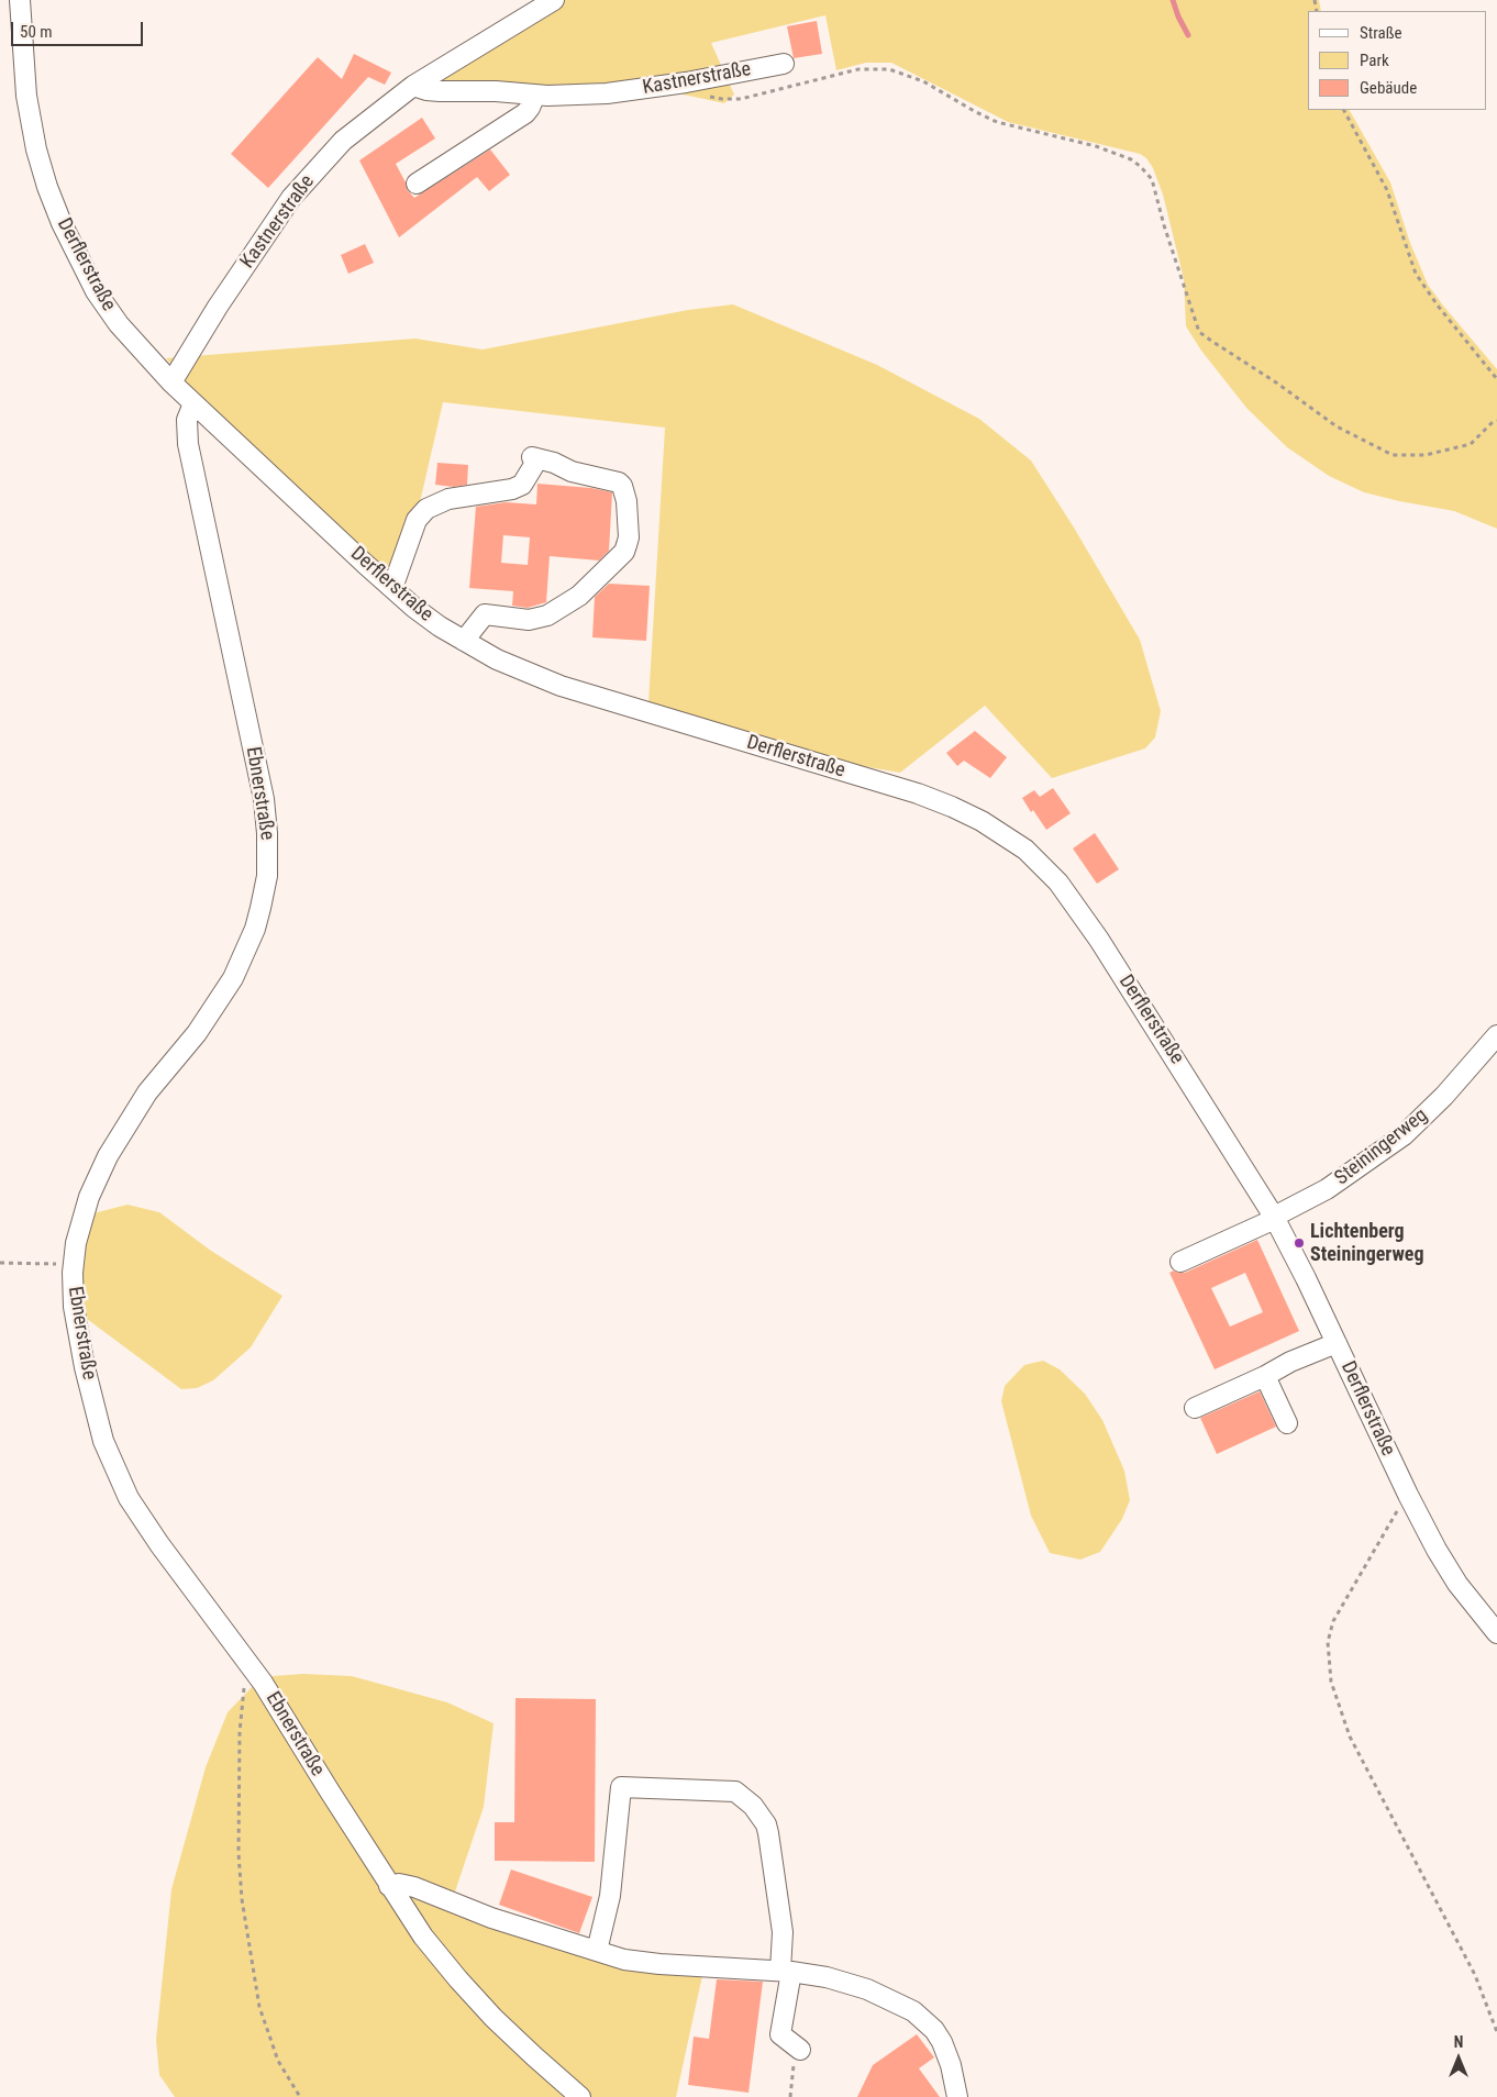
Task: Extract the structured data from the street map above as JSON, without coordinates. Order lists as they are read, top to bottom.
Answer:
{
  "streets": {
    "street": [
      "Kastnerstraße",
      "Derflerstraße",
      "Ebnerstraße",
      "Steiningerweg"
    ]
  },
  "crossings": [
    ["Kastnerstraße", "Derflerstraße"],
    ["Derflerstraße", "Ebnerstraße"],
    ["Derflerstraße", "Steiningerweg"]
  ],
  "places": ["Lichtenberg Steiningerweg"],
  "legend": ["Straße", "Park", "Gebäude"],
  "scale_bar": "50 m",
  "north": "top"
}
